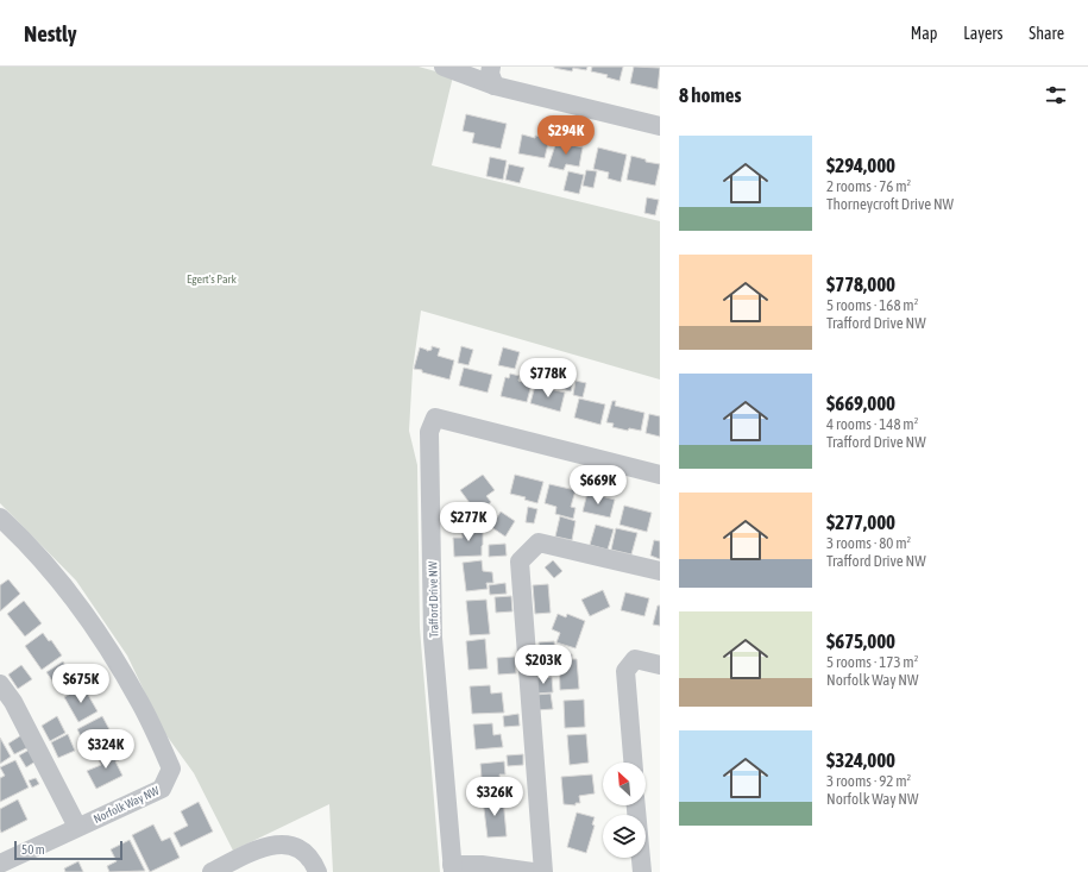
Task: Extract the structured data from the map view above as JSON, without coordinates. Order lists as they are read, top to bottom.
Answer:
{
  "streets": {
    "street": ["Trafford Drive NW", "Norfolk Way NW"]
  },
  "parks": ["Egert's Park"],
  "scale_bar": "50 m",
  "north": "top left",
  "page": {
    "header": "Nestly",
    "nav": ["Map", "Layers", "Share"],
    "heading": "8 homes",
    "price": [
      "$294K",
      "$778K",
      "$669K",
      "$277K",
      "$203K",
      "$675K",
      "$324K",
      "$326K"
    ],
    "list": [
      {
        "name": "$294,000",
        "note": "2 rooms · 76 m² · Thorneycroft Drive NW"
      },
      {
        "name": "$778,000",
        "note": "5 rooms · 168 m² · Trafford Drive NW"
      },
      {
        "name": "$669,000",
        "note": "4 rooms · 148 m² · Trafford Drive NW"
      },
      {
        "name": "$277,000",
        "note": "3 rooms · 80 m² · Trafford Drive NW"
      },
      {
        "name": "$675,000",
        "note": "5 rooms · 173 m² · Norfolk Way NW"
      },
      {
        "name": "$324,000",
        "note": "3 rooms · 92 m² · Norfolk Way NW"
      }
    ],
    "scale": "50 m"
  }
}
